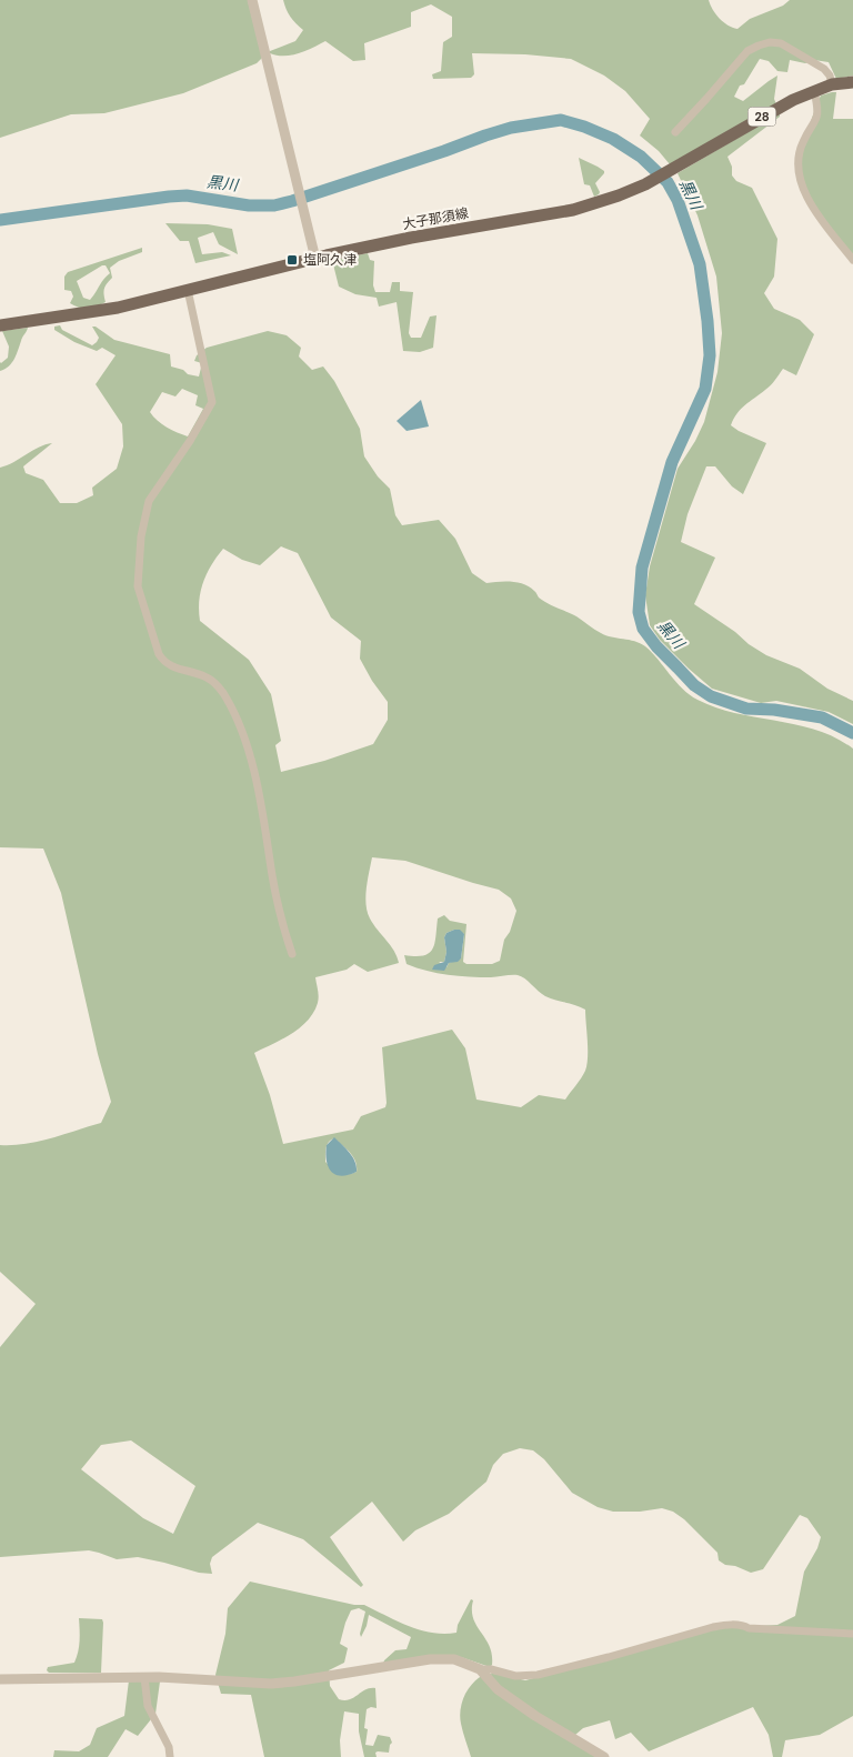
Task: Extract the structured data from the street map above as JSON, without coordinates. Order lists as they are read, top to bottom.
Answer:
{
  "streets": {
    "main road": ["28", "大子那須線"]
  },
  "water": ["黒川"],
  "places": {
    "transit": ["塩阿久津"]
  }
}
